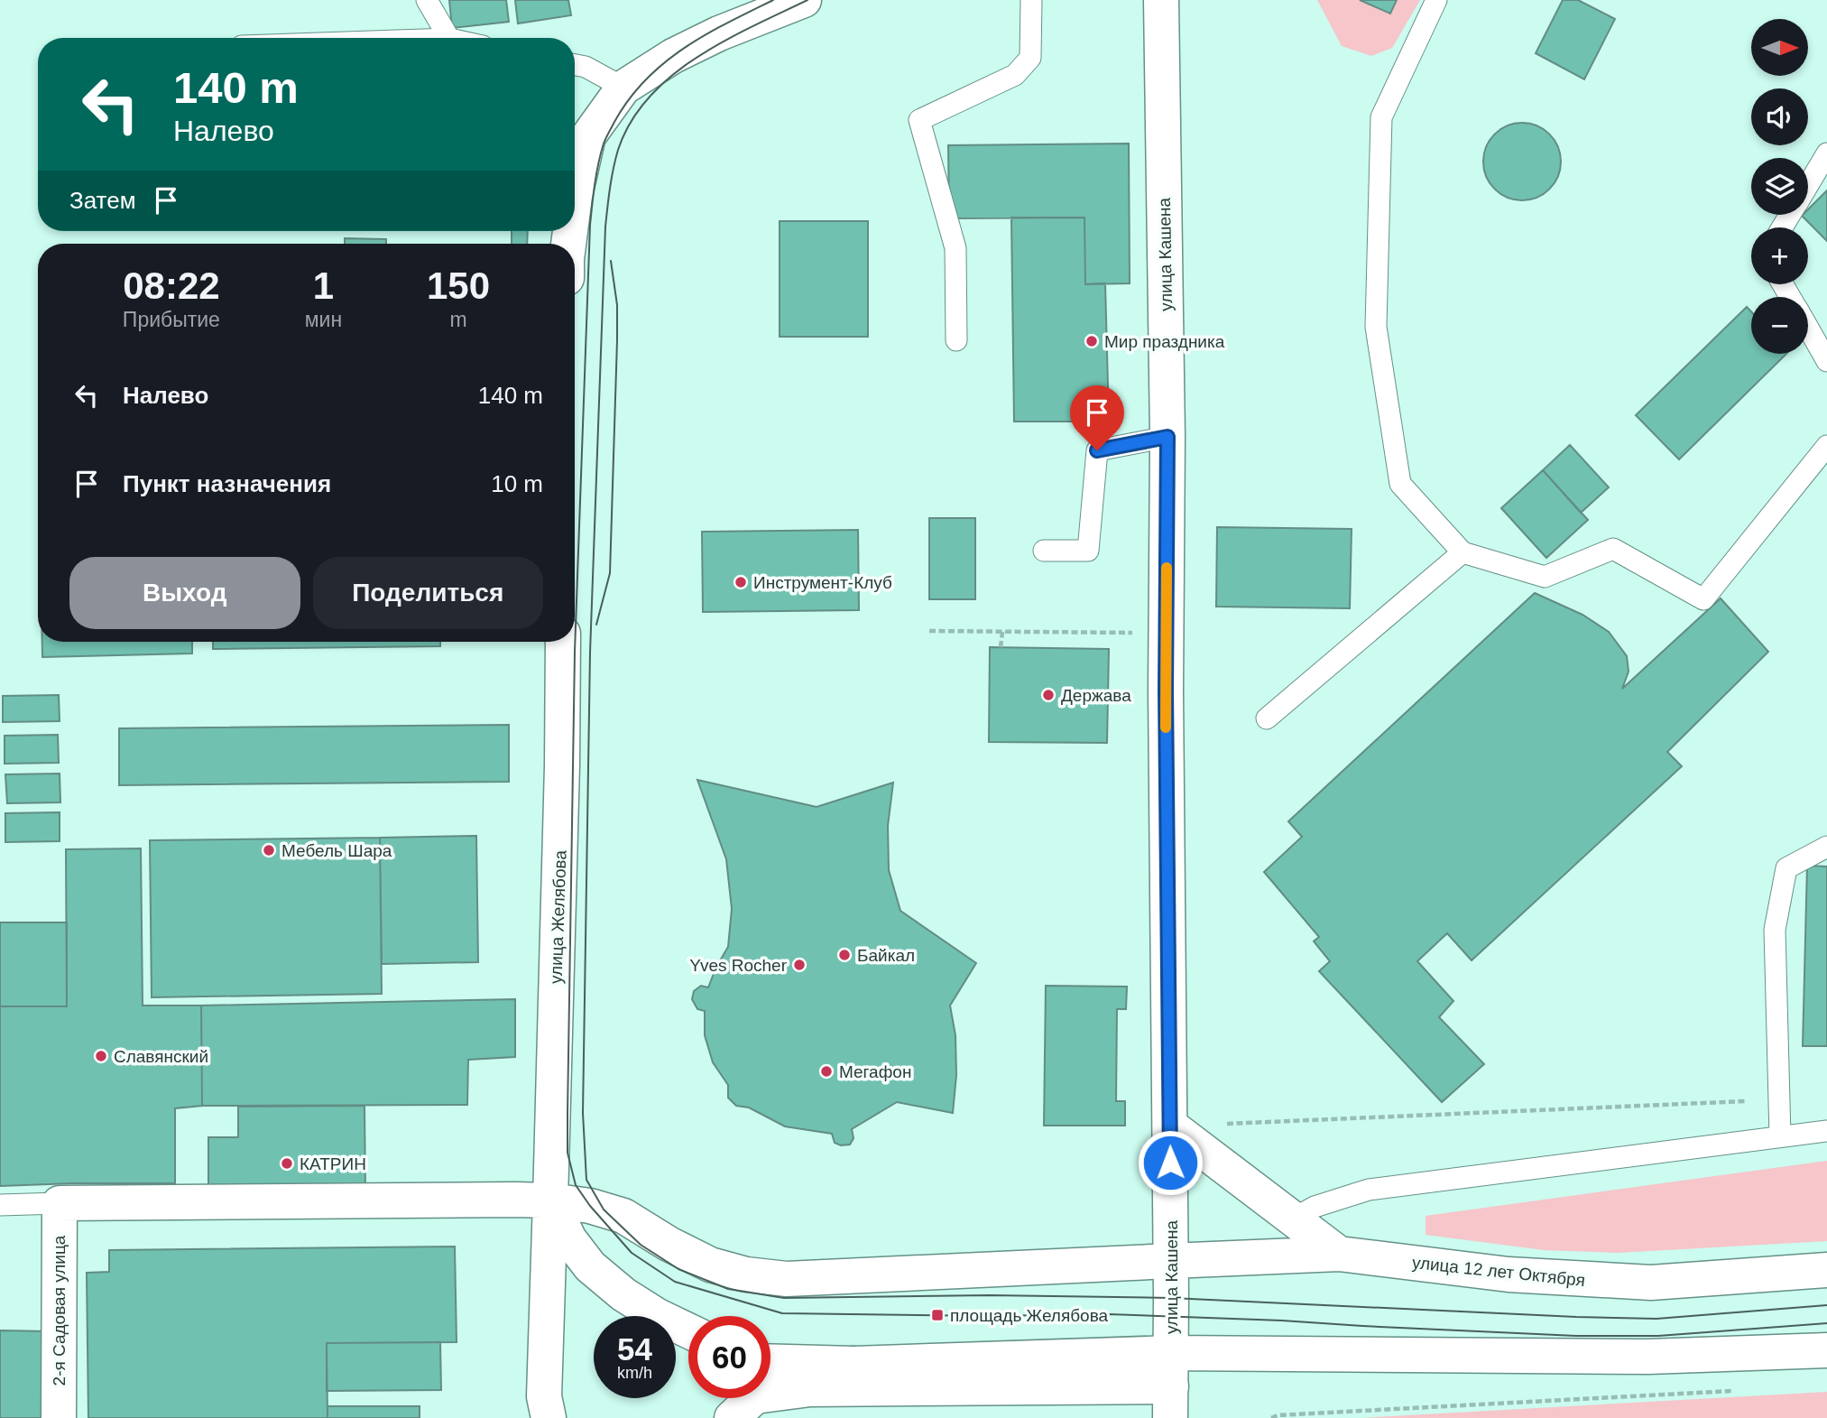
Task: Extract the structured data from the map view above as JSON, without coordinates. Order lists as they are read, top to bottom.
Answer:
{
  "streets": {
    "street": [
      "улица Кашена",
      "улица Желябова",
      "улица 12 лет Октября",
      "2-я Садовая улица"
    ]
  },
  "crossings": [
    ["улица Кашена", "улица 12 лет Октября"],
    ["улица Желябова", "улица 12 лет Октября"],
    ["улица 12 лет Октября", "2-я Садовая улица"]
  ],
  "places": {
    "other": [
      "Мир праздника",
      "Инструмент-Клуб",
      "Держава",
      "Мебель Шара",
      "Байкал",
      "Yves Rocher",
      "Славянский",
      "Мегафон",
      "КАТРИН"
    ],
    "transit": ["площадь Желябова"]
  },
  "north": "right",
  "page": {
    "map_buttons": ["+", "−"],
    "turn": ["140 m", "Налево"],
    "then": "Затем",
    "eta": [
      "08:22",
      "Прибытие",
      "1",
      "мин",
      "150",
      "m"
    ],
    "list": [
      {
        "name": "Налево",
        "value": "140 m"
      },
      {
        "name": "Пункт назначения",
        "value": "10 m"
      }
    ],
    "buttons": ["Выход", "Поделиться"],
    "speed": "54 km/h",
    "limit": "60"
  }
}
